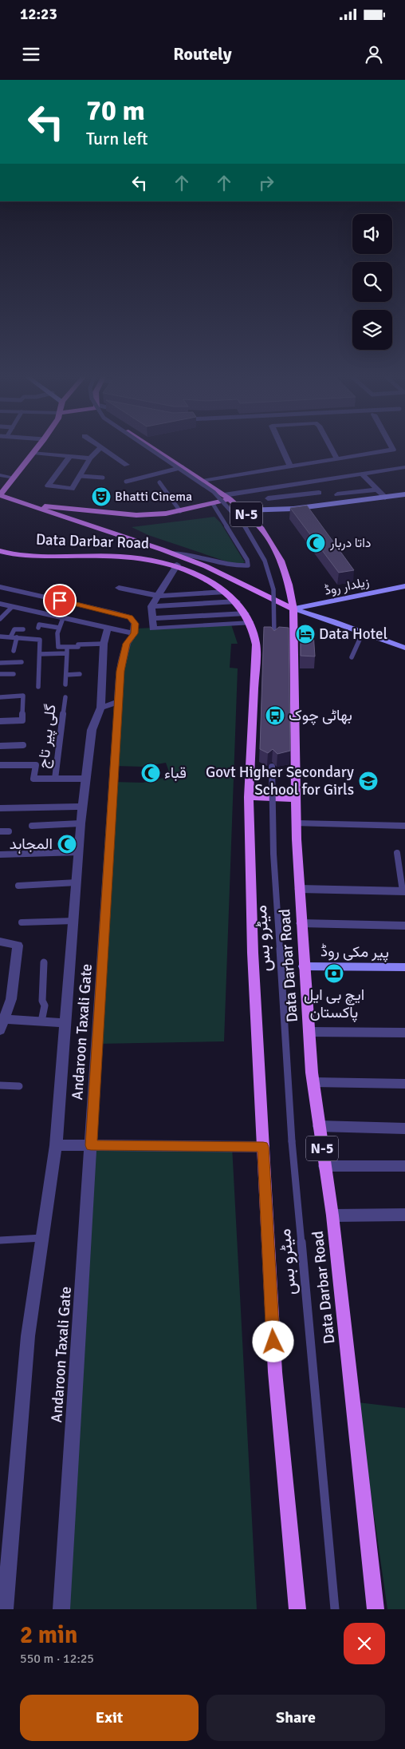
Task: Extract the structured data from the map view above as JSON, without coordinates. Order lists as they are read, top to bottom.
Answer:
{
  "streets": {
    "main road": ["N-5", "Data Darbar Road"],
    "street": ["زیلدار روڈ", "پیر مکی روڈ", "Andaroon Taxali Gate"],
    "lane": ["گلی پیر تاج", "میٹرو بس"]
  },
  "crossings": [
    ["Data Darbar Road", "زیلدار روڈ"],
    ["Data Darbar Road", "پیر مکی روڈ"]
  ],
  "places": {
    "theatre": ["Bhatti Cinema"],
    "mosque": ["داتا دربار", "قباء", "المجاہد"],
    "hotel": ["Data Hotel"],
    "bus stop": ["بھاٹی چوک"],
    "school or university": ["Govt Higher Secondary School for Girls"],
    "bank": ["ایچ بی ایل پاکستان"]
  },
  "page": {
    "status": "12:23",
    "header": "Routely",
    "turn": ["70 m", "Turn left"],
    "heading": ["2 min", "550 m · 12:25"],
    "buttons": ["Exit", "Share"]
  }
}
